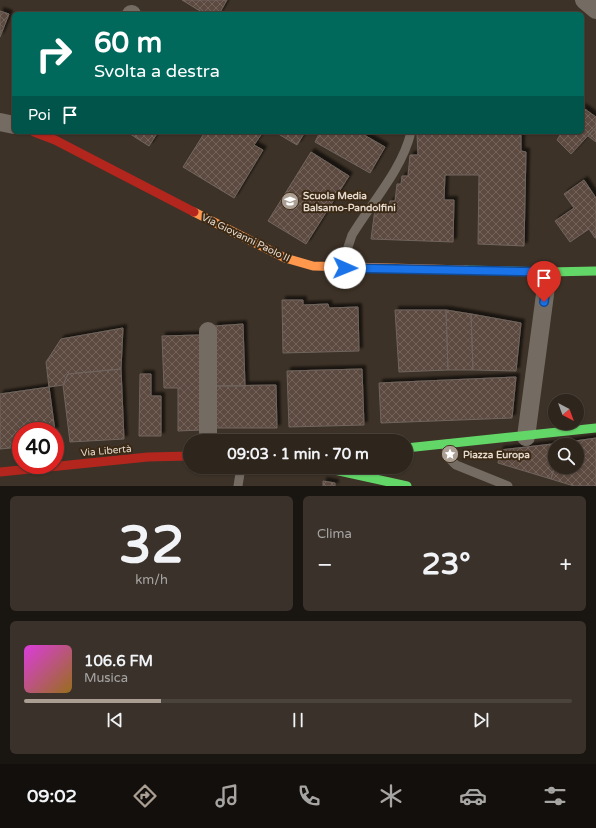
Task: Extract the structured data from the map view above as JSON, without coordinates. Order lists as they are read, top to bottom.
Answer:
{
  "streets": {
    "street": ["Via Giovanni Paolo II", "Via Libertà"]
  },
  "places": {
    "school or university": ["Scuola Media Balsamo-Pandolfini"],
    "place": ["Piazza Europa"]
  },
  "north": "bottom right",
  "page": {
    "turn": ["60 m", "Svolta a destra"],
    "then": "Poi",
    "limit": "40",
    "trip": "09:03 · 1 min · 70 m",
    "tile": [
      ["32", "km/h"],
      "Clima"
    ],
    "heat": ["−", "23°", "+"],
    "song": ["106.6 FM", "Musica"],
    "tabs": "09:02"
  }
}
